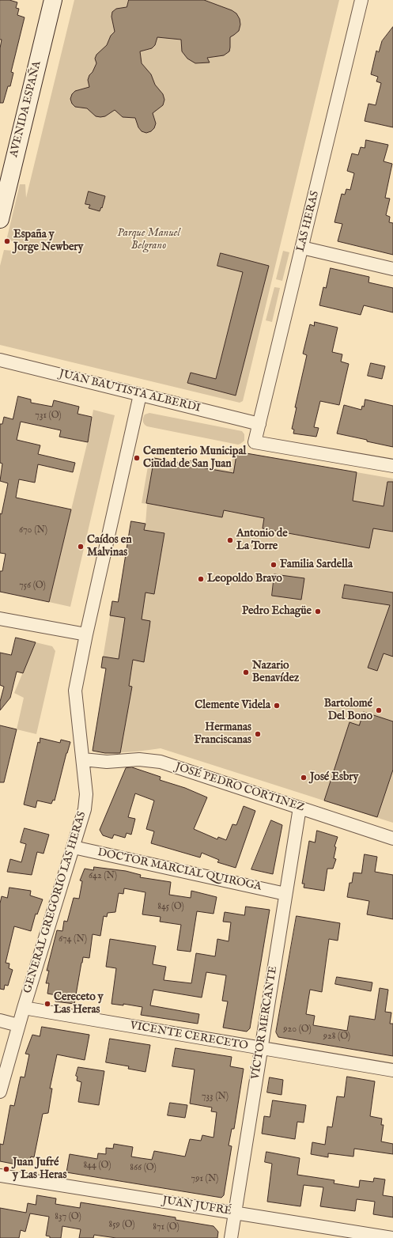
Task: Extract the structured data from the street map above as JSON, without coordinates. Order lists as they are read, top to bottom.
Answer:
{
  "streets": {
    "main road": ["AVENIDA ESPAÑA"],
    "street": [
      "LAS HERAS",
      "JUAN BAUTISTA ALBERDI",
      "JOSÉ PEDRO CORTINEZ",
      "DOCTOR MARCIAL QUIROGA",
      "GENERAL GREGORIO LAS HERAS",
      "VÍCTOR MERCANTE",
      "VICENTE CERECETO",
      "JUAN JUFRÉ"
    ]
  },
  "crossings": [
    ["LAS HERAS", "JUAN BAUTISTA ALBERDI"],
    ["JUAN BAUTISTA ALBERDI", "GENERAL GREGORIO LAS HERAS"],
    ["JOSÉ PEDRO CORTINEZ", "GENERAL GREGORIO LAS HERAS"],
    ["JOSÉ PEDRO CORTINEZ", "VÍCTOR MERCANTE"],
    ["DOCTOR MARCIAL QUIROGA", "GENERAL GREGORIO LAS HERAS"],
    ["DOCTOR MARCIAL QUIROGA", "VÍCTOR MERCANTE"],
    ["GENERAL GREGORIO LAS HERAS", "VICENTE CERECETO"],
    ["VÍCTOR MERCANTE", "VICENTE CERECETO"],
    ["VÍCTOR MERCANTE", "JUAN JUFRÉ"]
  ],
  "parks": ["Parque Manuel Belgrano"],
  "places": [
    "España y Jorge Newbery",
    "Cementerio Municipal Ciudad de San Juan",
    "Antonio de La Torre",
    "Caídos en Malvinas",
    "Familia Sardella",
    "Leopoldo Bravo",
    "Pedro Echagüe",
    "Nazario Benavídez",
    "Clemente Videla",
    "Bartolomé Del Bono",
    "Hermanas Franciscanas",
    "José Esbry",
    "Cereceto y Las Heras",
    "Juan Jufré y Las Heras"
  ],
  "house_numbers": [
    "731 (O)",
    "670 (N)",
    "756 (O)",
    "642 (N)",
    "845 (O)",
    "674 (N)",
    "920 (O)",
    "928 (O)",
    "733 (N)",
    "844 (O)",
    "866 (O)",
    "791 (N)",
    "837 (O)",
    "859 (O)",
    "871 (O)"
  ]
}
